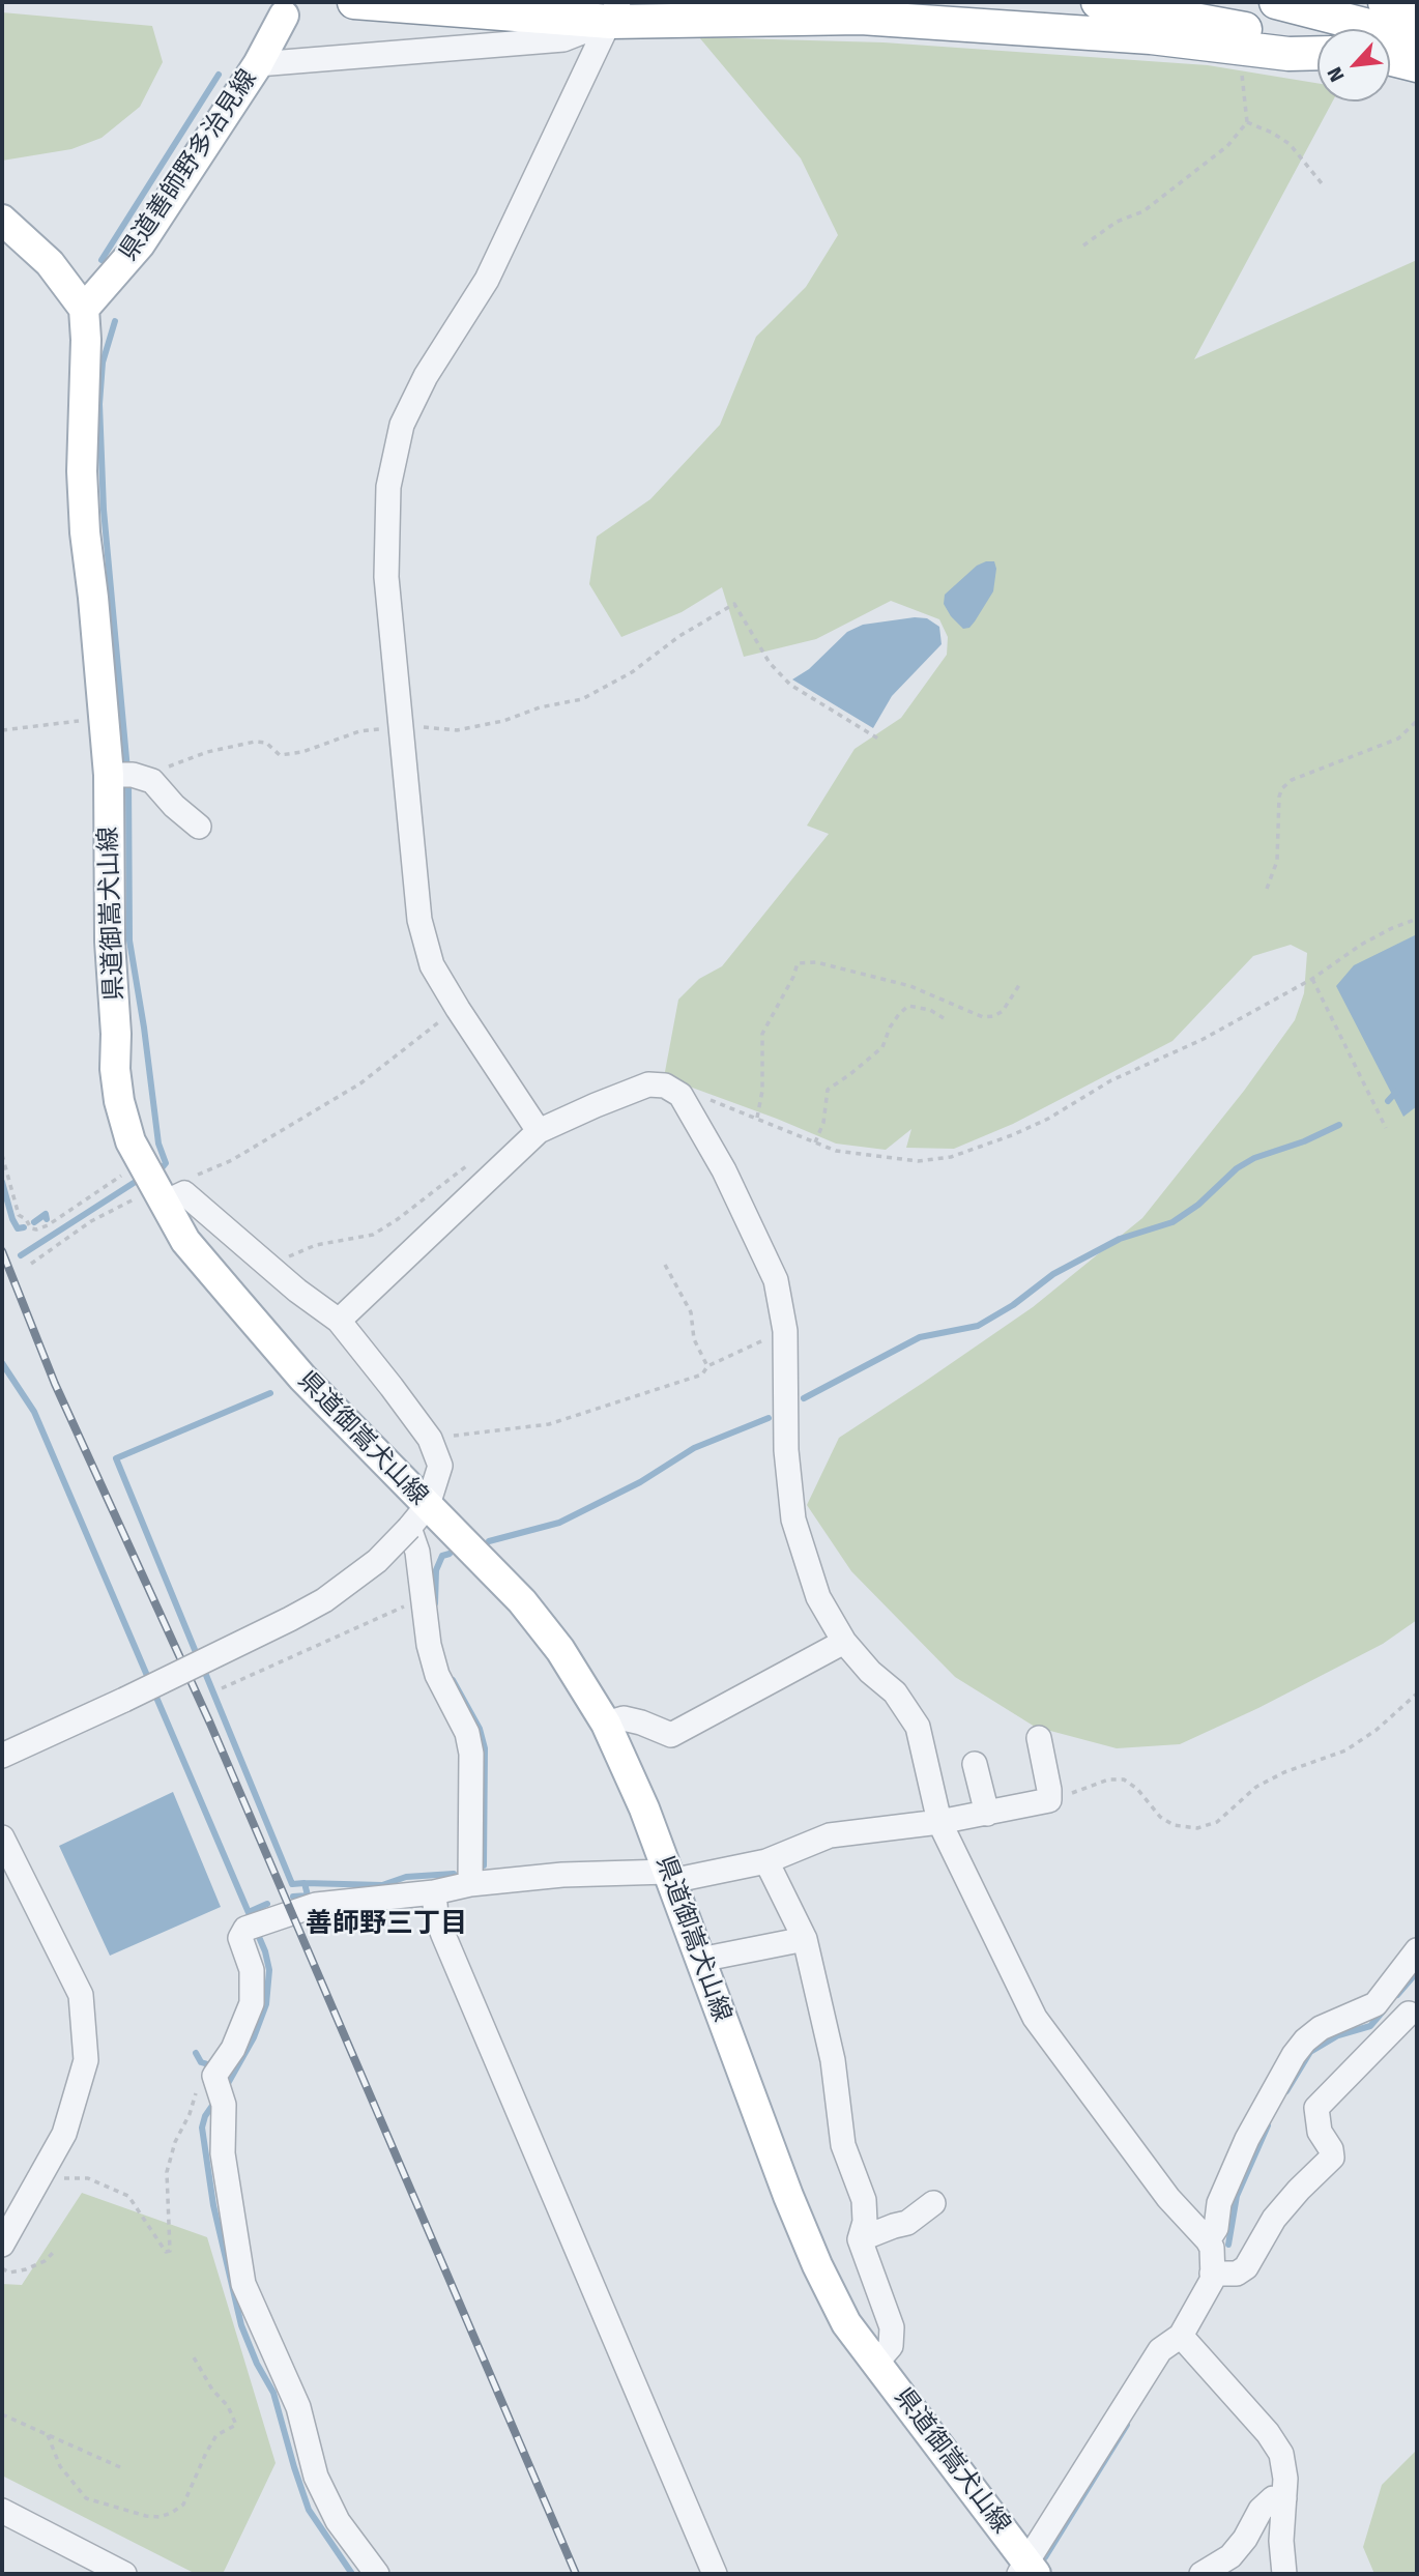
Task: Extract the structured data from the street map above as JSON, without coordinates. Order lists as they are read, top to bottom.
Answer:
{
  "streets": {
    "main road": ["県道善師野多治見線", "県道御嵩犬山線"]
  },
  "crossings": [
    ["県道善師野多治見線", "県道御嵩犬山線"]
  ],
  "districts": ["善師野三丁目"],
  "north": "bottom left"
}
